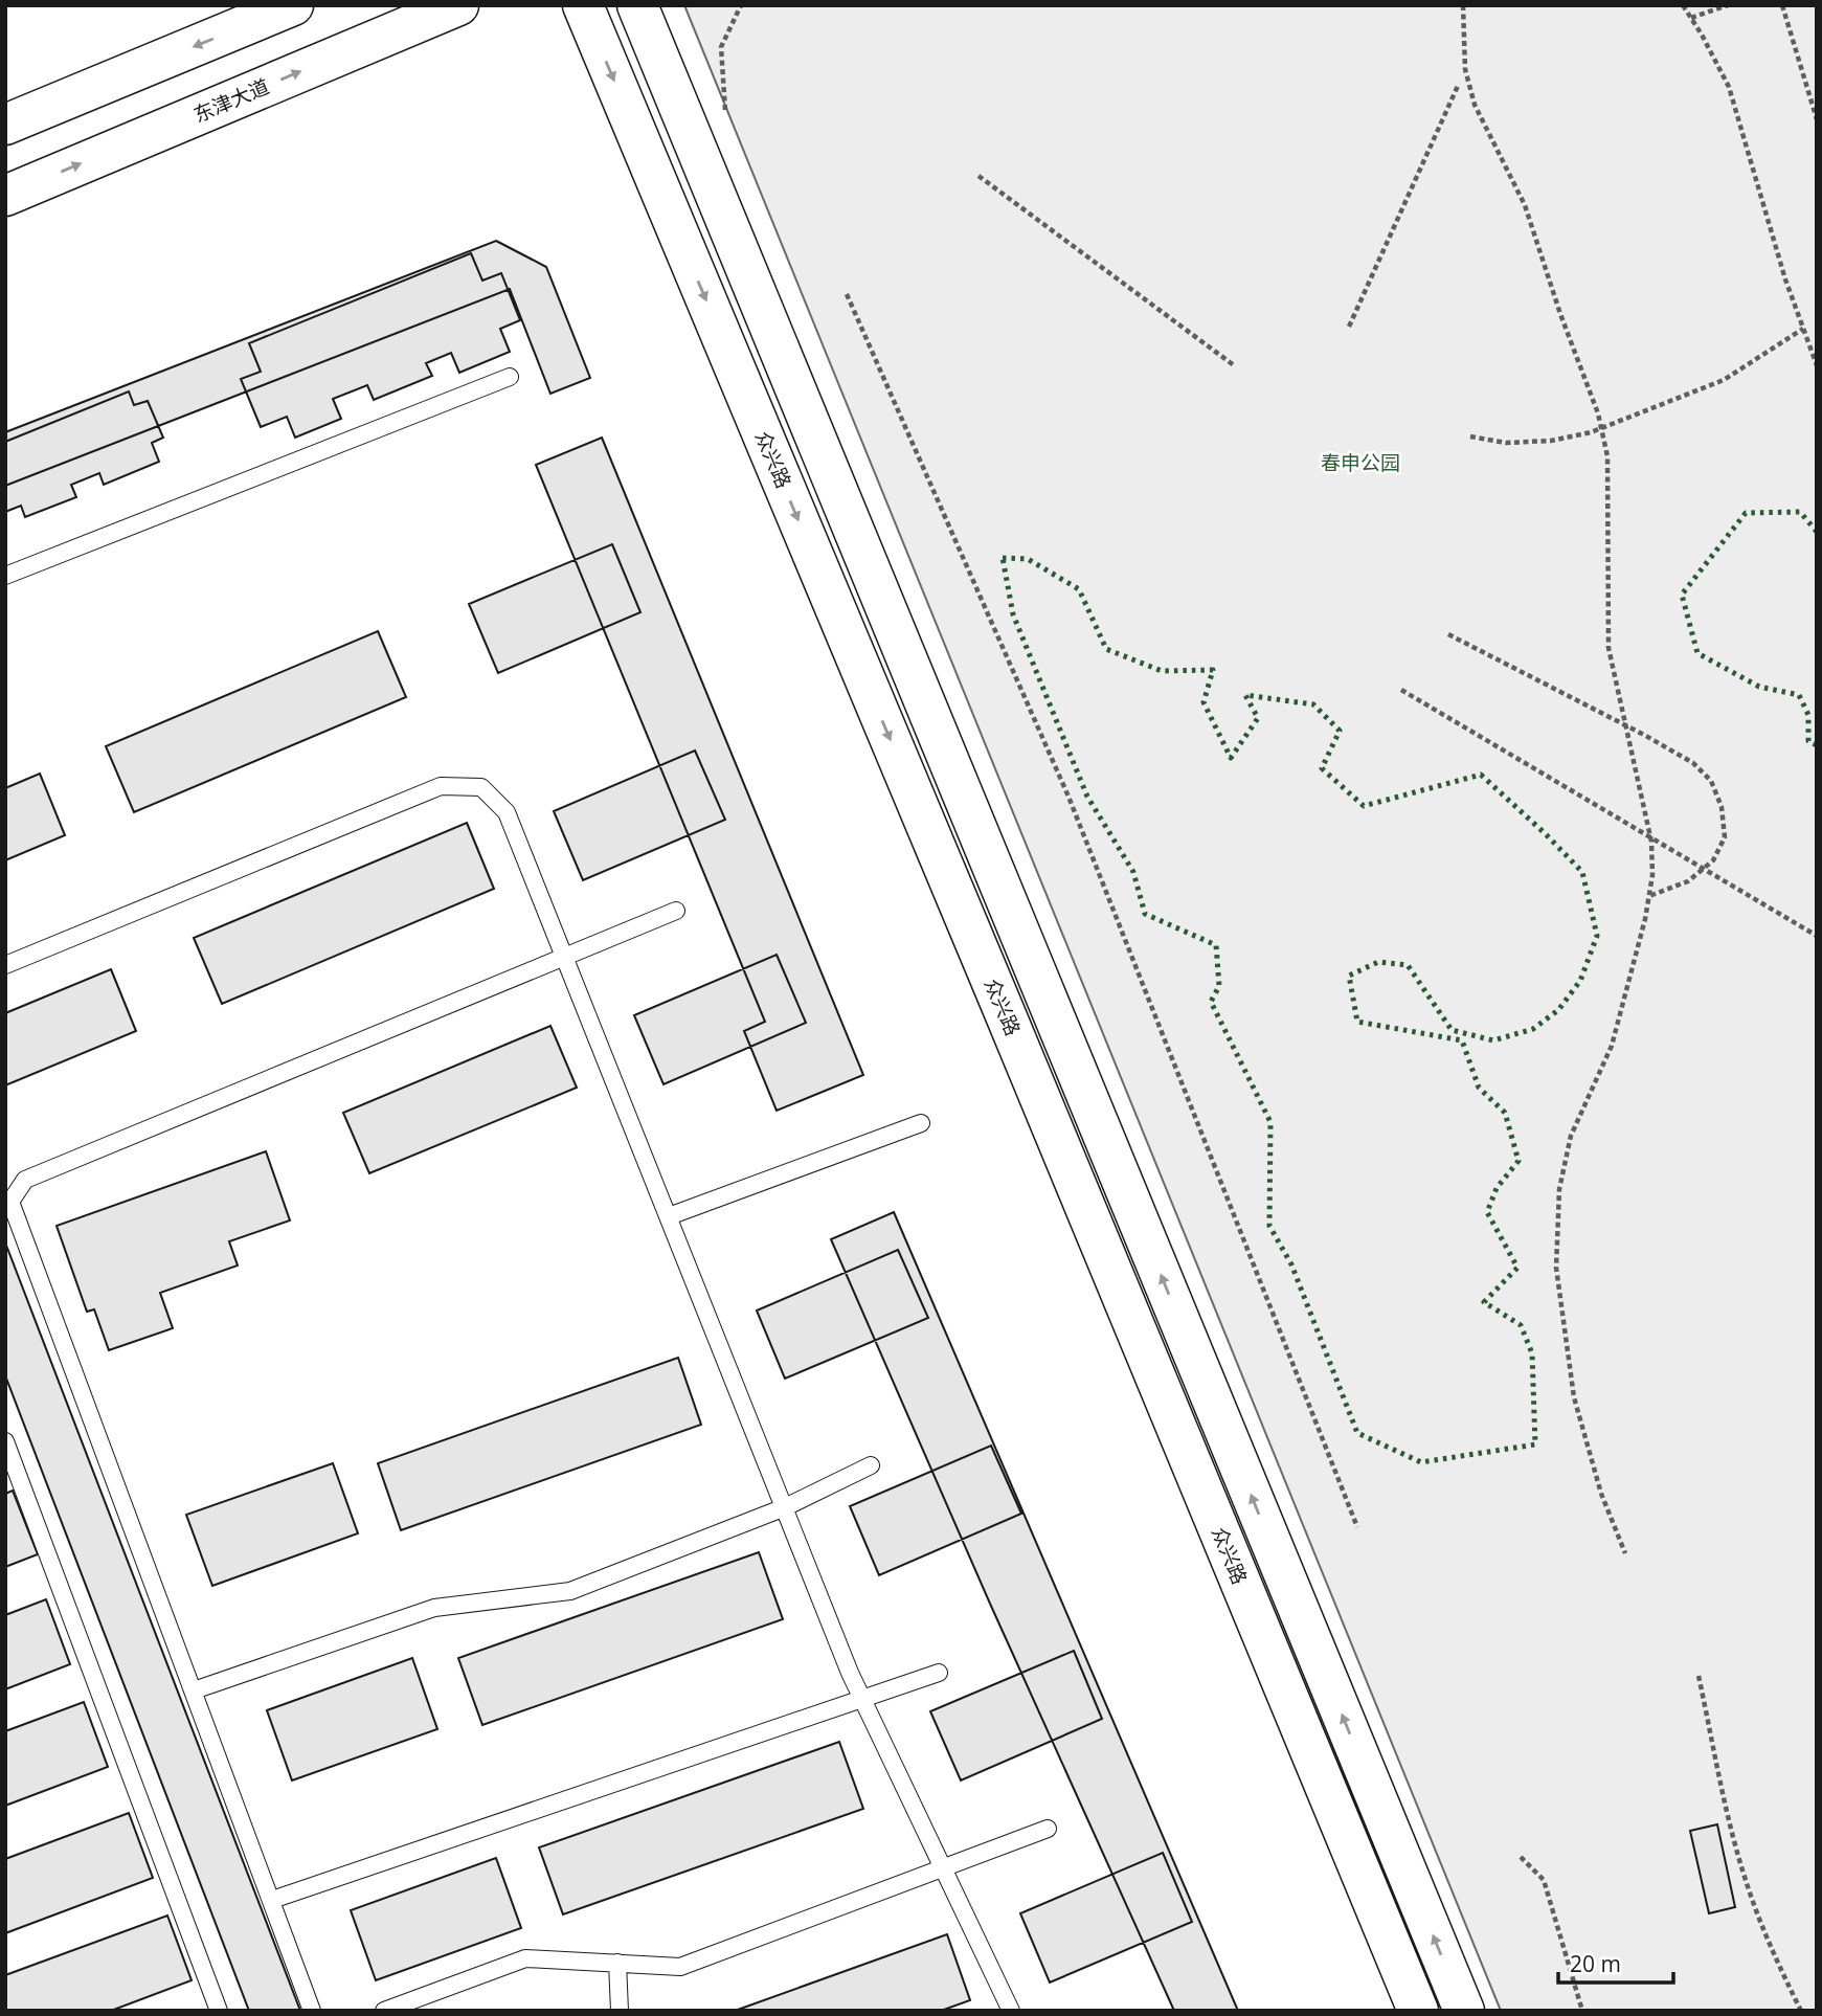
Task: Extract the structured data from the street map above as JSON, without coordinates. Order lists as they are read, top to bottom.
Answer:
{
  "streets": {
    "street": ["东津大道", "众兴路"]
  },
  "parks": ["春申公园"],
  "scale_bar": "20 m"
}
